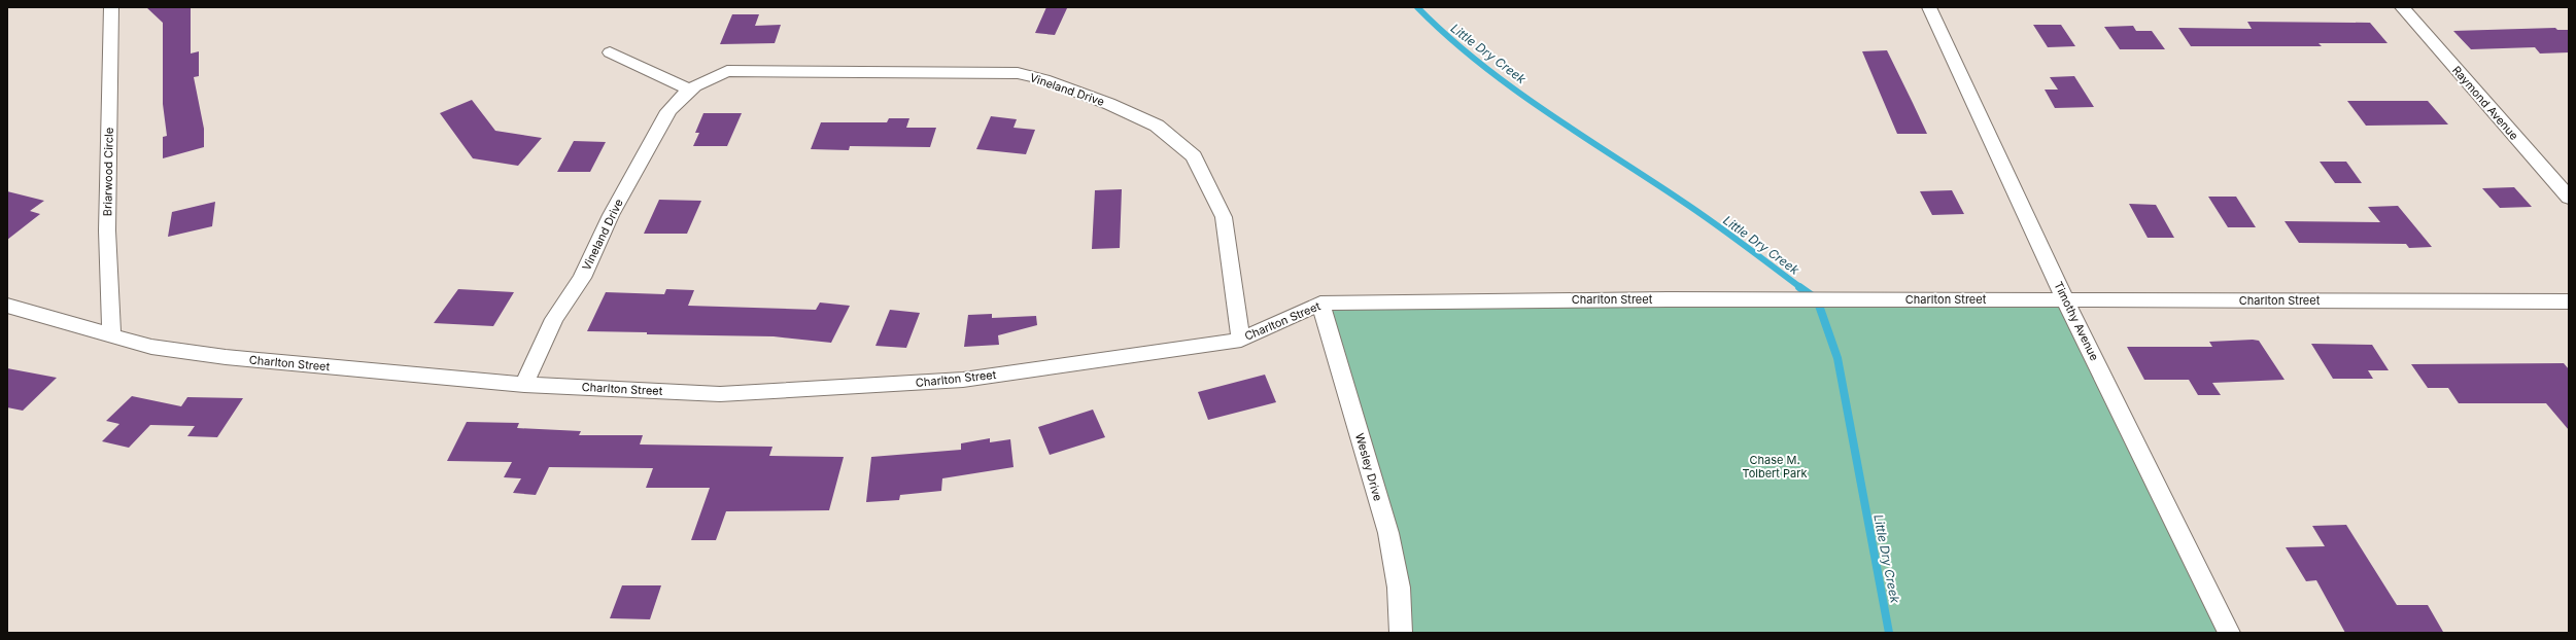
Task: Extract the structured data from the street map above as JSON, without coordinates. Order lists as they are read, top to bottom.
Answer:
{
  "streets": {
    "street": [
      "Vineland Drive",
      "Raymond Avenue",
      "Briarwood Circle",
      "Charlton Street",
      "Timothy Avenue",
      "Wesley Drive"
    ]
  },
  "crossings": [
    ["Vineland Drive", "Charlton Street"],
    ["Briarwood Circle", "Charlton Street"],
    ["Charlton Street", "Timothy Avenue"],
    ["Charlton Street", "Wesley Drive"]
  ],
  "water": ["Little Dry Creek"],
  "parks": ["Chase M. Tolbert Park"]
}
